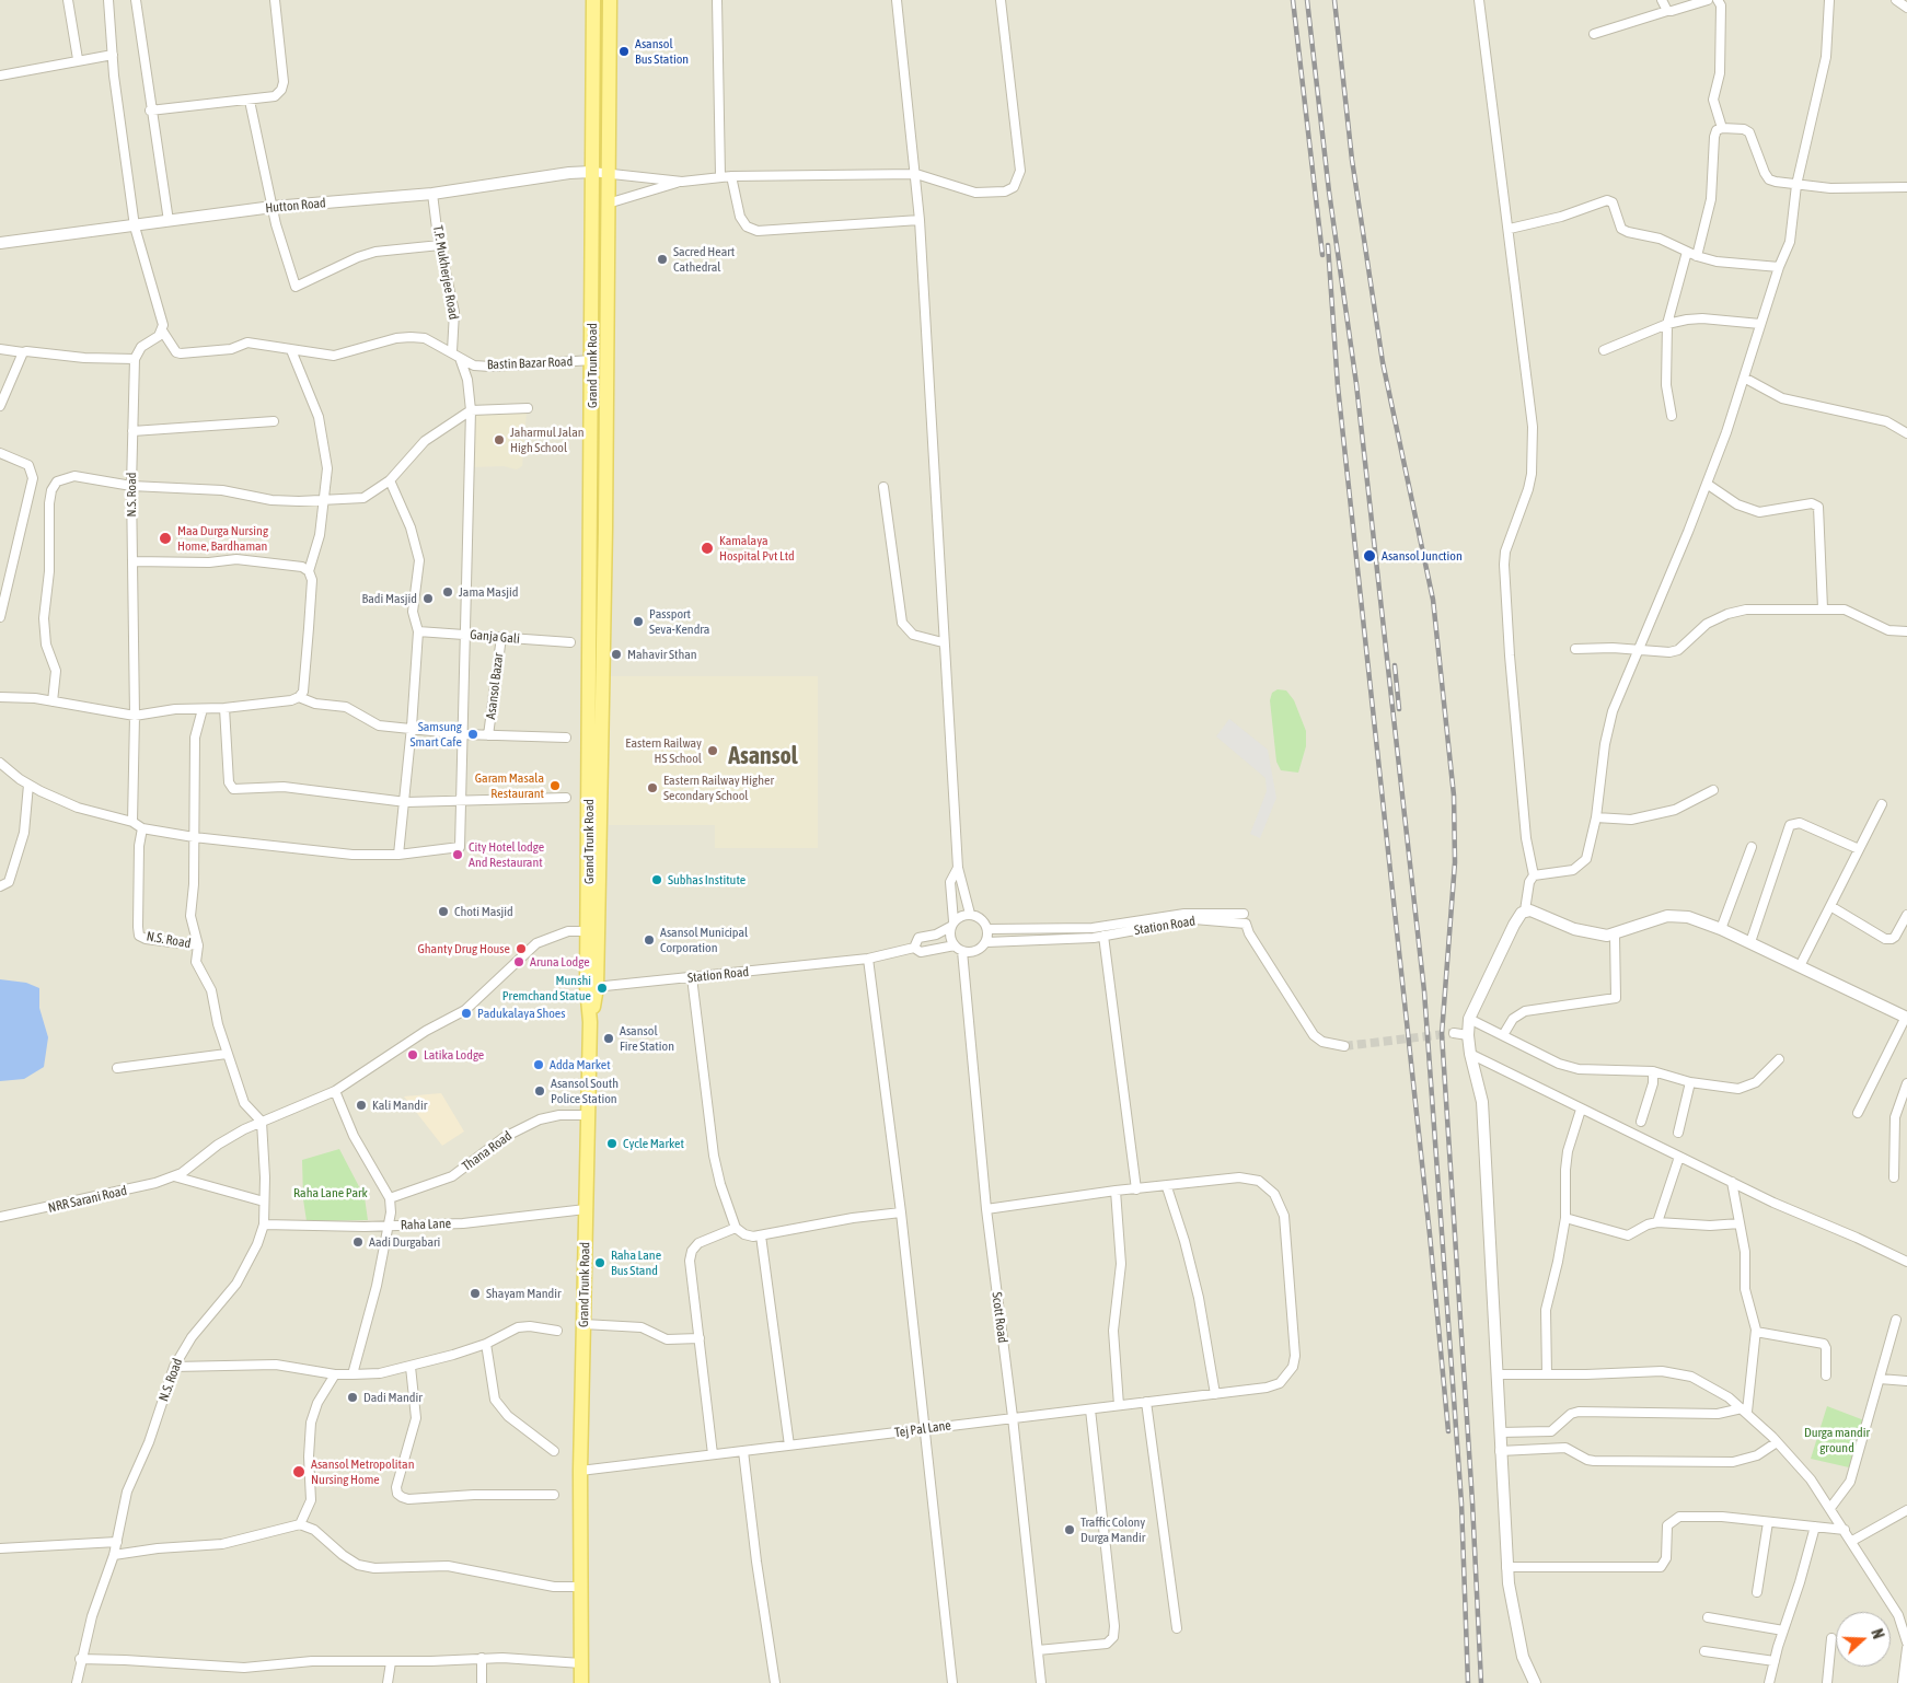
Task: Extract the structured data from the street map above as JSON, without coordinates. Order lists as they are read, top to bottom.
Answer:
{
  "streets": {
    "main road": ["Grand Trunk Road"],
    "street": [
      "Hutton Road",
      "T.P. Mukherjee Road",
      "Bastin Bazar Road",
      "N.S. Road",
      "Ganja Gali",
      "Asansol Bazar",
      "Station Road",
      "Thana Road",
      "NRR Sarani Road",
      "Raha Lane",
      "Scott Road",
      "Tej Pal Lane"
    ]
  },
  "crossings": [
    ["Hutton Road", "T.P. Mukherjee Road"],
    ["Hutton Road", "Grand Trunk Road"],
    ["T.P. Mukherjee Road", "Bastin Bazar Road"],
    ["Bastin Bazar Road", "Grand Trunk Road"],
    ["Grand Trunk Road", "Station Road"],
    ["Grand Trunk Road", "Thana Road"],
    ["Grand Trunk Road", "NRR Sarani Road"],
    ["Grand Trunk Road", "Raha Lane"],
    ["Grand Trunk Road", "Tej Pal Lane"],
    ["N.S. Road", "NRR Sarani Road"],
    ["N.S. Road", "Raha Lane"],
    ["Ganja Gali", "Asansol Bazar"],
    ["Station Road", "Scott Road"],
    ["Scott Road", "Tej Pal Lane"]
  ],
  "districts": ["Asansol"],
  "parks": ["Raha Lane Park", "Durga mandir ground"],
  "places": [
    "Asansol Bus Station",
    "Sacred Heart Cathedral",
    "Jaharmul Jalan High School",
    "Maa Durga Nursing Home, Bardhaman",
    "Kamalaya Hospital Pvt Ltd",
    "Asansol Junction",
    "Jama Masjid",
    "Badi Masjid",
    "Passport Seva-Kendra",
    "Mahavir Sthan",
    "Samsung Smart Cafe",
    "Eastern Railway HS School",
    "Garam Masala Restaurant",
    "Eastern Railway Higher Secondary School",
    "City Hotel lodge And Restaurant",
    "Subhas Institute",
    "Choti Masjid",
    "Asansol Municipal Corporation",
    "Ghanty Drug House",
    "Aruna Lodge",
    "Munshi Premchand Statue",
    "Padukalaya Shoes",
    "Asansol Fire Station",
    "Latika Lodge",
    "Adda Market",
    "Asansol South Police Station",
    "Kali Mandir",
    "Cycle Market",
    "Aadi Durgabari",
    "Raha Lane Bus Stand",
    "Shayam Mandir",
    "Dadi Mandir",
    "Asansol Metropolitan Nursing Home",
    "Traffic Colony Durga Mandir"
  ],
  "north": "right"
}
